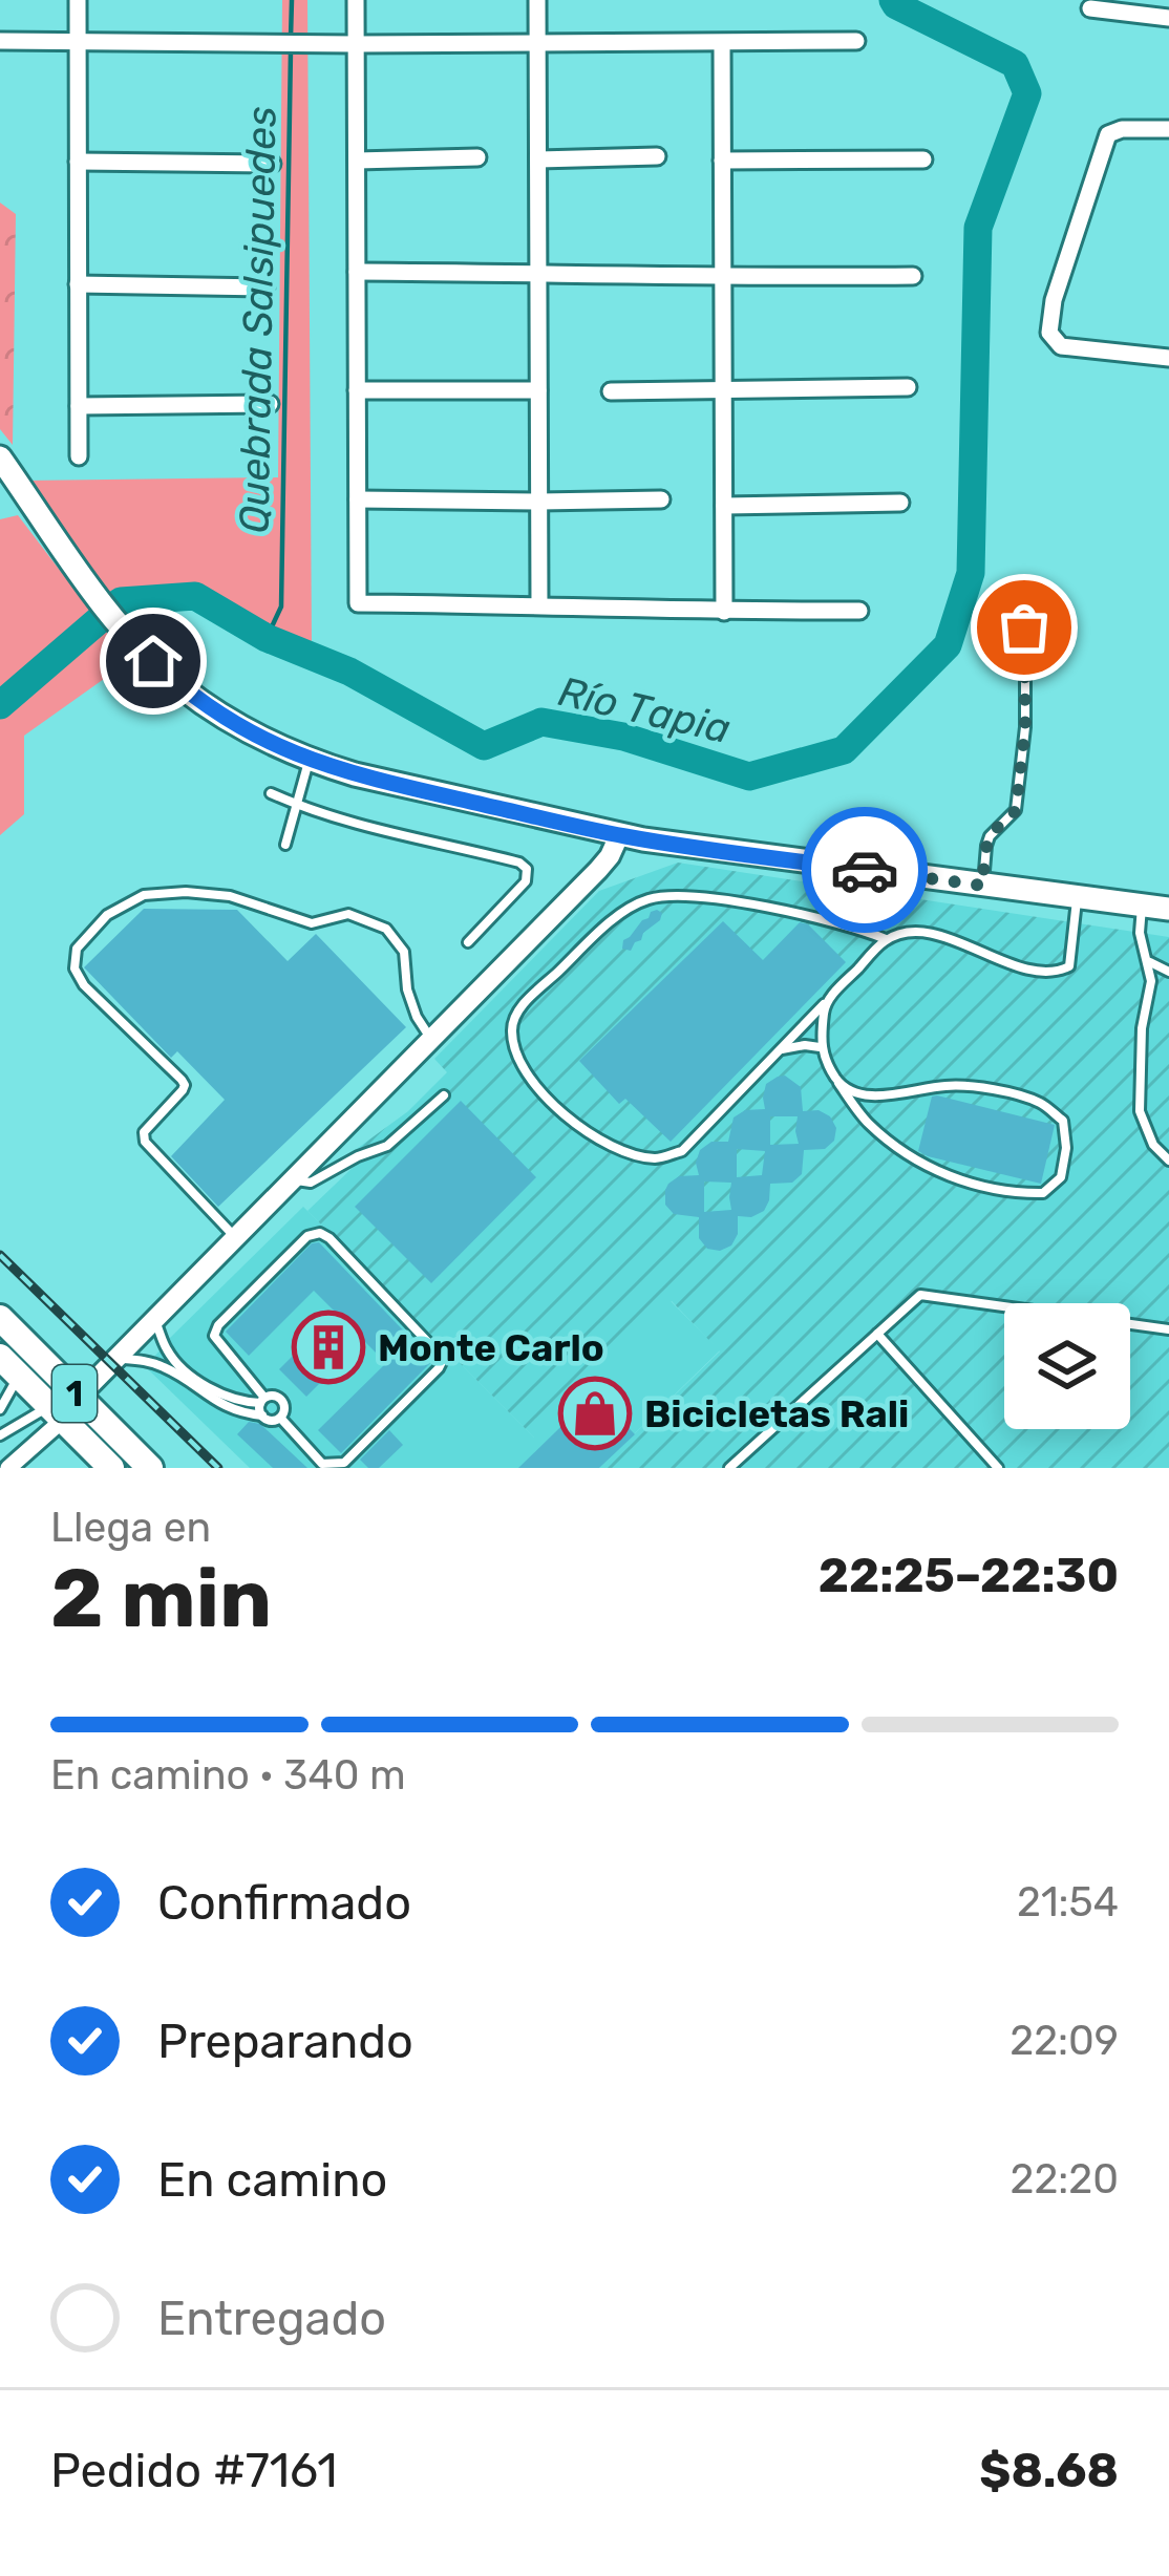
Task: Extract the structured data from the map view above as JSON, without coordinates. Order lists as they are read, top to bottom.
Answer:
{
  "streets": {
    "main road": ["1"]
  },
  "water": ["Quebrada Salsipuedes", "Río Tapia"],
  "places": {
    "building": ["Monte Carlo"],
    "shop": ["Bicicletas Rali"]
  },
  "page": {
    "heading": ["2 min", "Llega en", "22:25–22:30"],
    "panel": ["Pedido #7161", "$8.68"],
    "bar": "En camino · 340 m",
    "list": [
      ["Confirmado", "21:54"],
      ["Preparando", "22:09"],
      ["En camino", "22:20"],
      "Entregado"
    ]
  }
}
